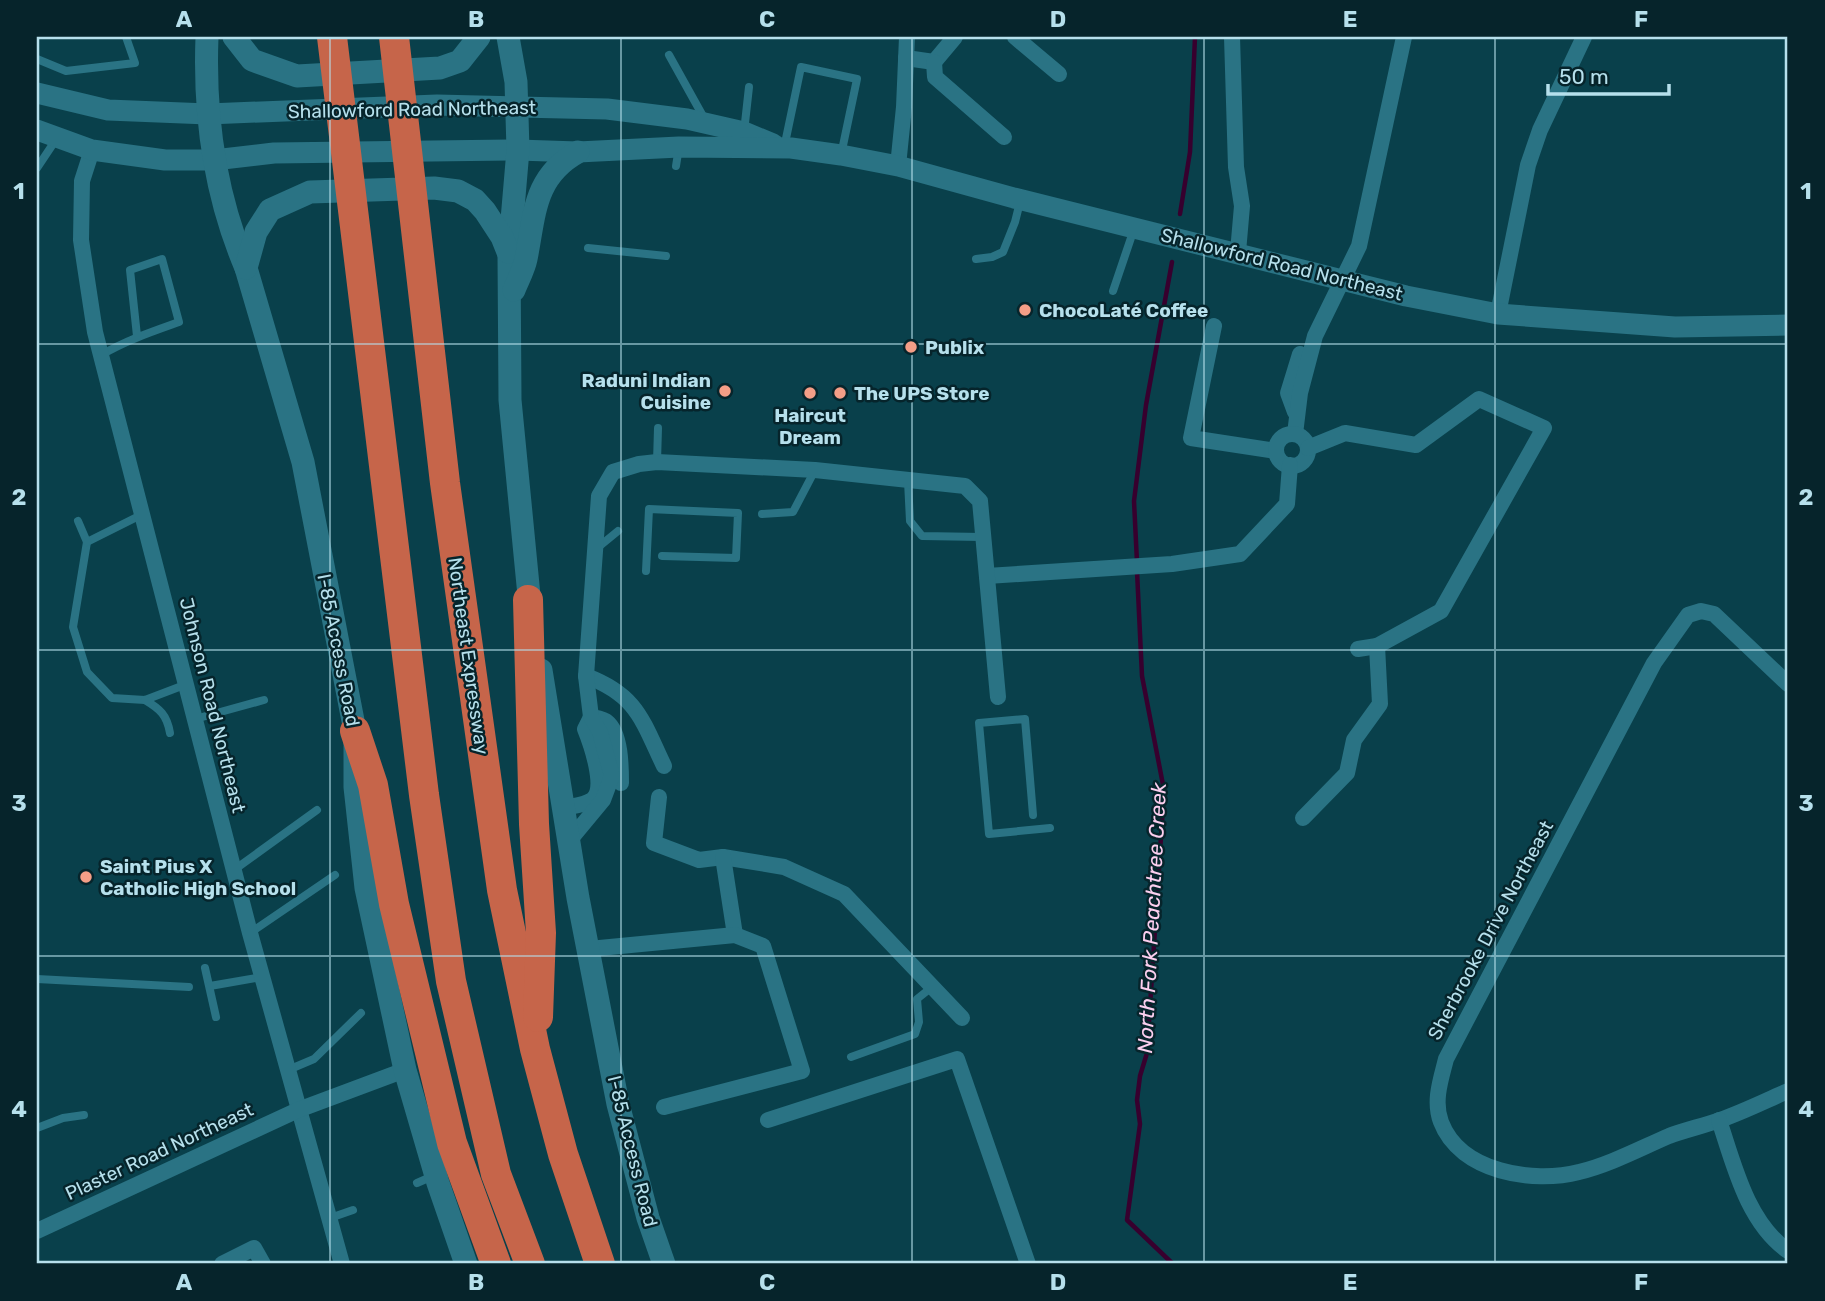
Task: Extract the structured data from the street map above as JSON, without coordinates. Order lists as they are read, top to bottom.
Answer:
{
  "streets": {
    "highway": ["Northeast Expressway"],
    "main road": ["I-85 Access Road"],
    "street": [
      "Shallowford Road Northeast",
      "Johnson Road Northeast",
      "Sherbrooke Drive Northeast",
      "Plaster Road Northeast"
    ]
  },
  "crossings": [
    ["Shallowford Road Northeast", "I-85 Access Road"],
    ["Shallowford Road Northeast", "Johnson Road Northeast"],
    ["I-85 Access Road", "Plaster Road Northeast"],
    ["Johnson Road Northeast", "Plaster Road Northeast"]
  ],
  "water": ["North Fork Peachtree Creek"],
  "places": [
    "ChocoLaté Coffee",
    "Publix",
    "Raduni Indian Cuisine",
    "Haircut Dream",
    "The UPS Store",
    "Saint Pius X Catholic High School"
  ],
  "scale_bar": "50 m",
  "grid": {
    "columns": [
      "A",
      "B",
      "C",
      "D",
      "E",
      "F"
    ],
    "rows": [
      "1",
      "2",
      "3",
      "4"
    ]
  }
}
